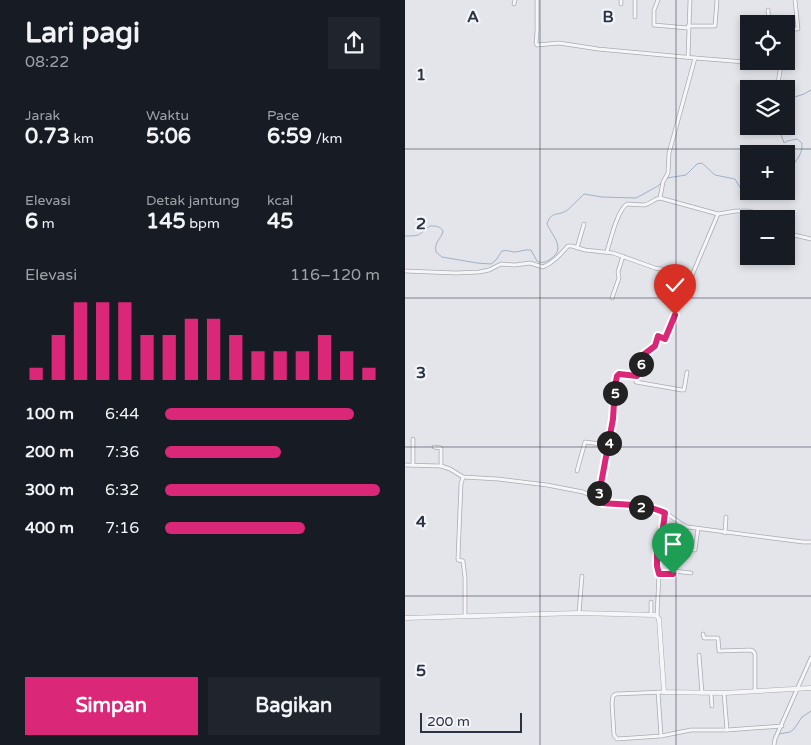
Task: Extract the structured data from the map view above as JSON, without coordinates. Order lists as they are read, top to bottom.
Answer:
{
  "scale_bar": "200 m",
  "page": {
    "heading": ["Lari pagi", "08:22"],
    "map_buttons": ["+", "−"],
    "stats": [
      ["Jarak", "0.73 km"],
      ["Waktu", "5:06"],
      ["Pace", "6:59 /km"],
      ["Elevasi", "6 m"],
      ["Detak jantung", "145 bpm"],
      ["kcal", "45"]
    ],
    "chart": ["Elevasi", "116–120 m"],
    "pins": [
      "6",
      "5",
      "4",
      "3",
      "2"
    ],
    "list": [
      {
        "name": "100 m",
        "note": "6:44"
      },
      {
        "name": "200 m",
        "note": "7:36"
      },
      {
        "name": "300 m",
        "note": "6:32"
      },
      {
        "name": "400 m",
        "note": "7:16"
      }
    ],
    "buttons": ["Simpan", "Bagikan"],
    "scale": "200 m"
  },
  "grid": {
    "columns": ["A", "B"],
    "rows": [
      "1",
      "2",
      "3",
      "4",
      "5"
    ]
  }
}
